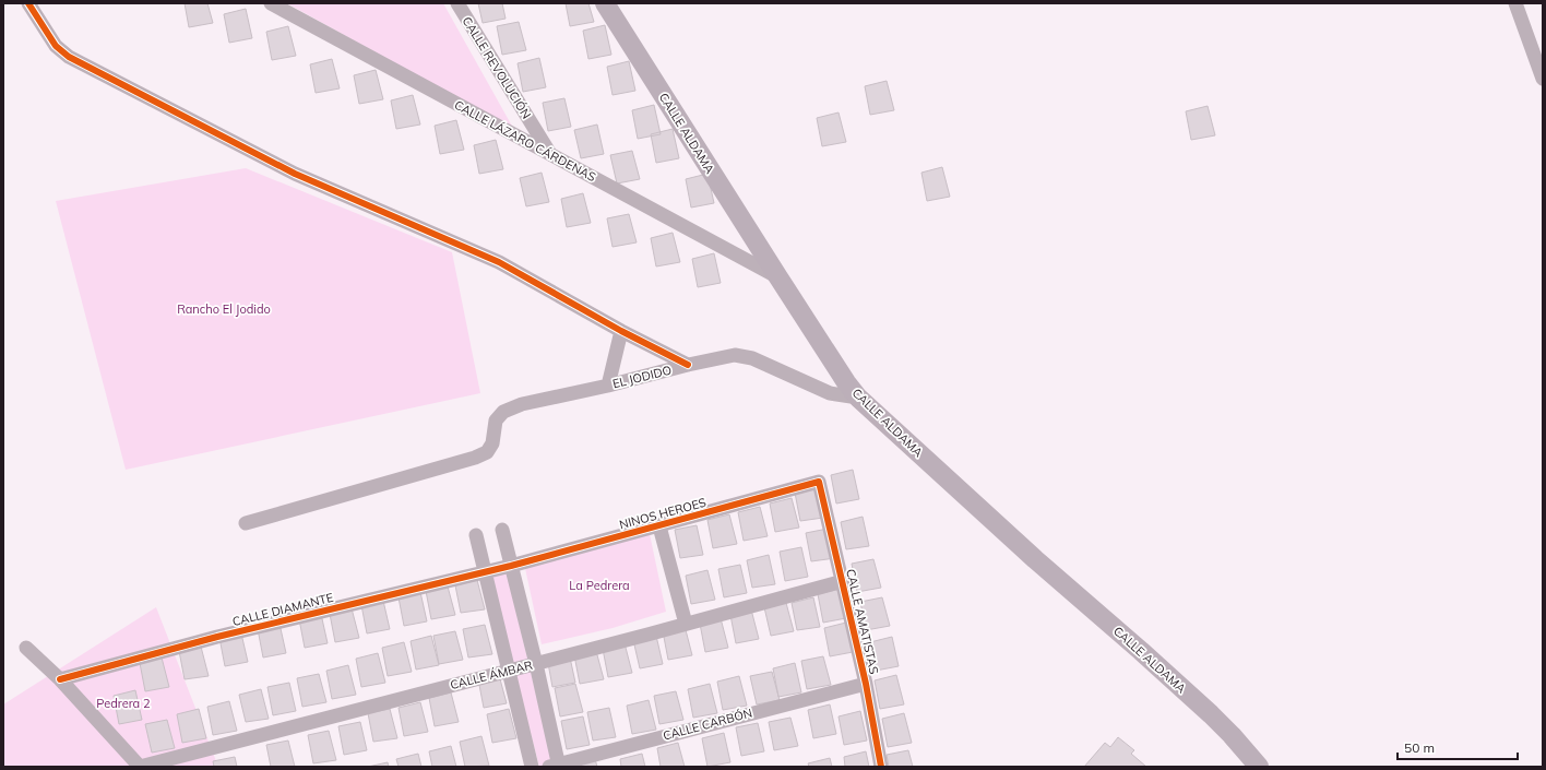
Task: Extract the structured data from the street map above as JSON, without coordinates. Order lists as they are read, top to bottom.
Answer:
{
  "streets": {
    "main road": ["CALLE ALDAMA"],
    "street": [
      "CALLE REVOLUCIÓN",
      "CALLE LÁZARO CÁRDENAS",
      "EL JODIDO",
      "NINOS HEROES",
      "CALLE DIAMANTE",
      "CALLE AMATISTAS",
      "CALLE ÁMBAR",
      "CALLE CARBÓN"
    ]
  },
  "crossings": [
    ["CALLE REVOLUCIÓN", "CALLE LÁZARO CÁRDENAS"],
    ["CALLE ALDAMA", "CALLE LÁZARO CÁRDENAS"],
    ["CALLE ALDAMA", "EL JODIDO"],
    ["NINOS HEROES", "CALLE DIAMANTE"],
    ["NINOS HEROES", "CALLE AMATISTAS"],
    ["CALLE AMATISTAS", "CALLE ÁMBAR"],
    ["CALLE AMATISTAS", "CALLE CARBÓN"]
  ],
  "parks": ["Rancho El Jodido", "La Pedrera", "Pedrera 2"],
  "scale_bar": "50 m"
}
